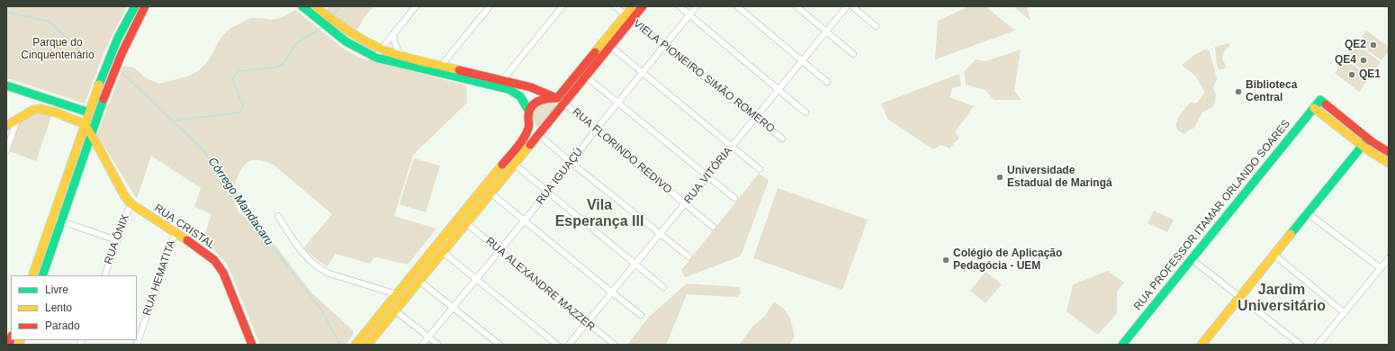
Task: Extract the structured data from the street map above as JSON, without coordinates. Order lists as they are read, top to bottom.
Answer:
{
  "streets": {
    "main road": ["RUA PROFESSOR ITAMAR ORLANDO SOARES", "RUA CRISTAL"],
    "street": [
      "VIELA PIONEIRO SIMÃO ROMERO",
      "RUA FLORINDO REDIVO",
      "RUA VITÓRIA",
      "RUA IGUAÇÚ",
      "RUA ÔNIX",
      "RUA HEMATITA",
      "RUA ALEXANDRE MAZZER"
    ]
  },
  "crossings": [
    ["VIELA PIONEIRO SIMÃO ROMERO", "RUA VITÓRIA"],
    ["VIELA PIONEIRO SIMÃO ROMERO", "RUA IGUAÇÚ"],
    ["RUA FLORINDO REDIVO", "RUA VITÓRIA"],
    ["RUA FLORINDO REDIVO", "RUA IGUAÇÚ"],
    ["RUA VITÓRIA", "RUA ALEXANDRE MAZZER"],
    ["RUA IGUAÇÚ", "RUA ALEXANDRE MAZZER"],
    ["RUA CRISTAL", "RUA ÔNIX"],
    ["RUA CRISTAL", "RUA HEMATITA"]
  ],
  "districts": ["Vila Esperança III", "Jardim Universitário"],
  "water": ["Córrego Mandacaru"],
  "parks": ["Parque do Cinquentenário"],
  "places": [
    "QE2",
    "QE4",
    "QE1",
    "Biblioteca Central",
    "Universidade Estadual de Maringá",
    "Colégio de Aplicação Pedagócia - UEM"
  ],
  "legend": ["Livre", "Lento", "Parado"]
}
